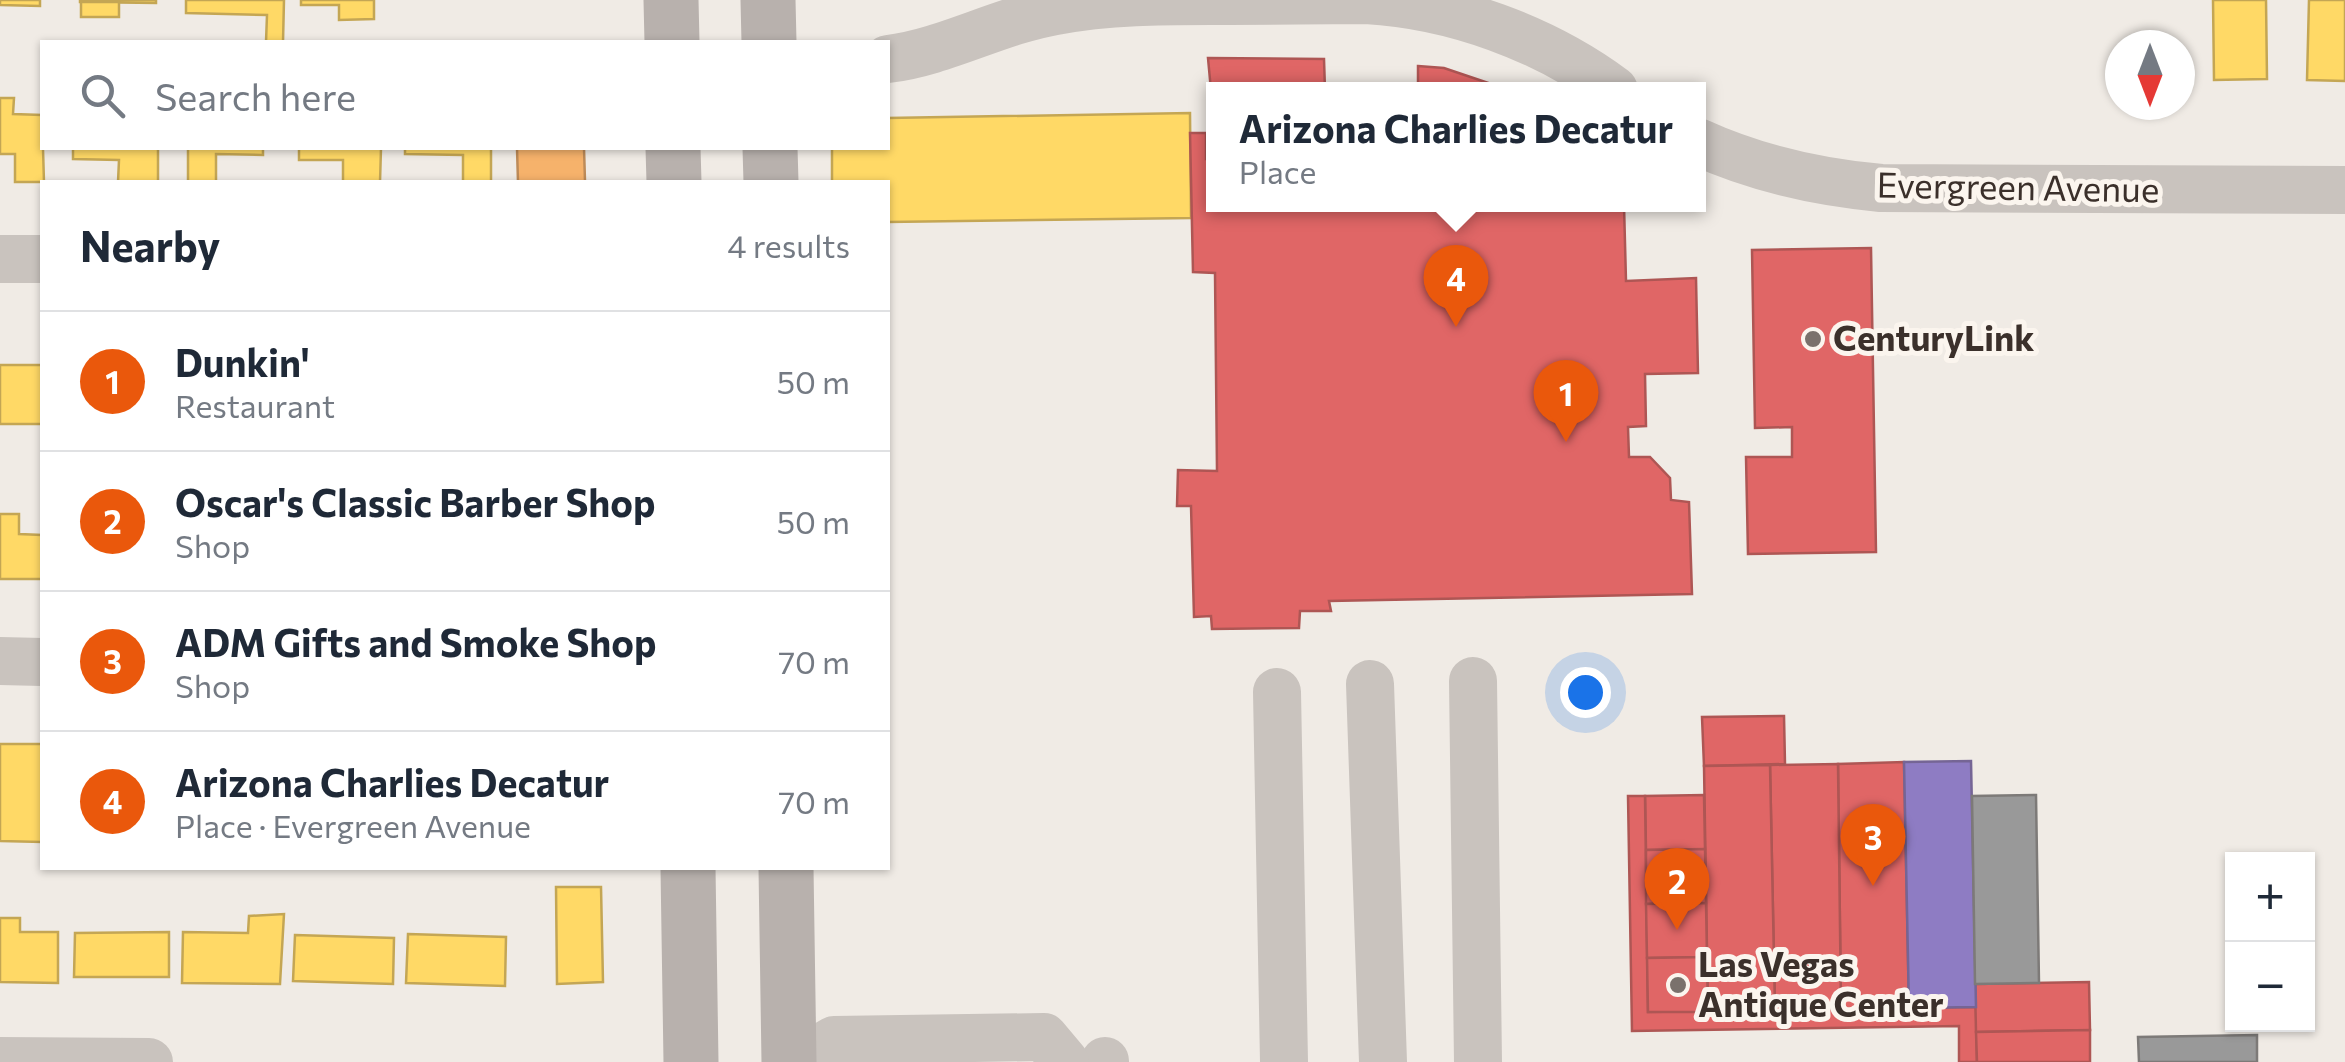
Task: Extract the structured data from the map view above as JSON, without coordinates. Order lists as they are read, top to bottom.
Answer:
{
  "streets": {
    "street": ["Evergreen Avenue"]
  },
  "places": ["CenturyLink", "Las Vegas Antique Center"],
  "north": "bottom",
  "page": {
    "search": "Search here",
    "popup": ["Arizona Charlies Decatur", "Place"],
    "heading": ["Nearby", "4 results"],
    "pins": [
      "4",
      "1",
      "3",
      "2"
    ],
    "list": [
      {
        "mark": "1",
        "name": "Dunkin'",
        "note": "Restaurant",
        "value": "50 m"
      },
      {
        "mark": "2",
        "name": "Oscar's Classic Barber Shop",
        "note": "Shop",
        "value": "50 m"
      },
      {
        "mark": "3",
        "name": "ADM Gifts and Smoke Shop",
        "note": "Shop",
        "value": "70 m"
      },
      {
        "mark": "4",
        "name": "Arizona Charlies Decatur",
        "note": "Place · Evergreen Avenue",
        "value": "70 m"
      }
    ],
    "map_buttons": ["+", "−"]
  }
}
